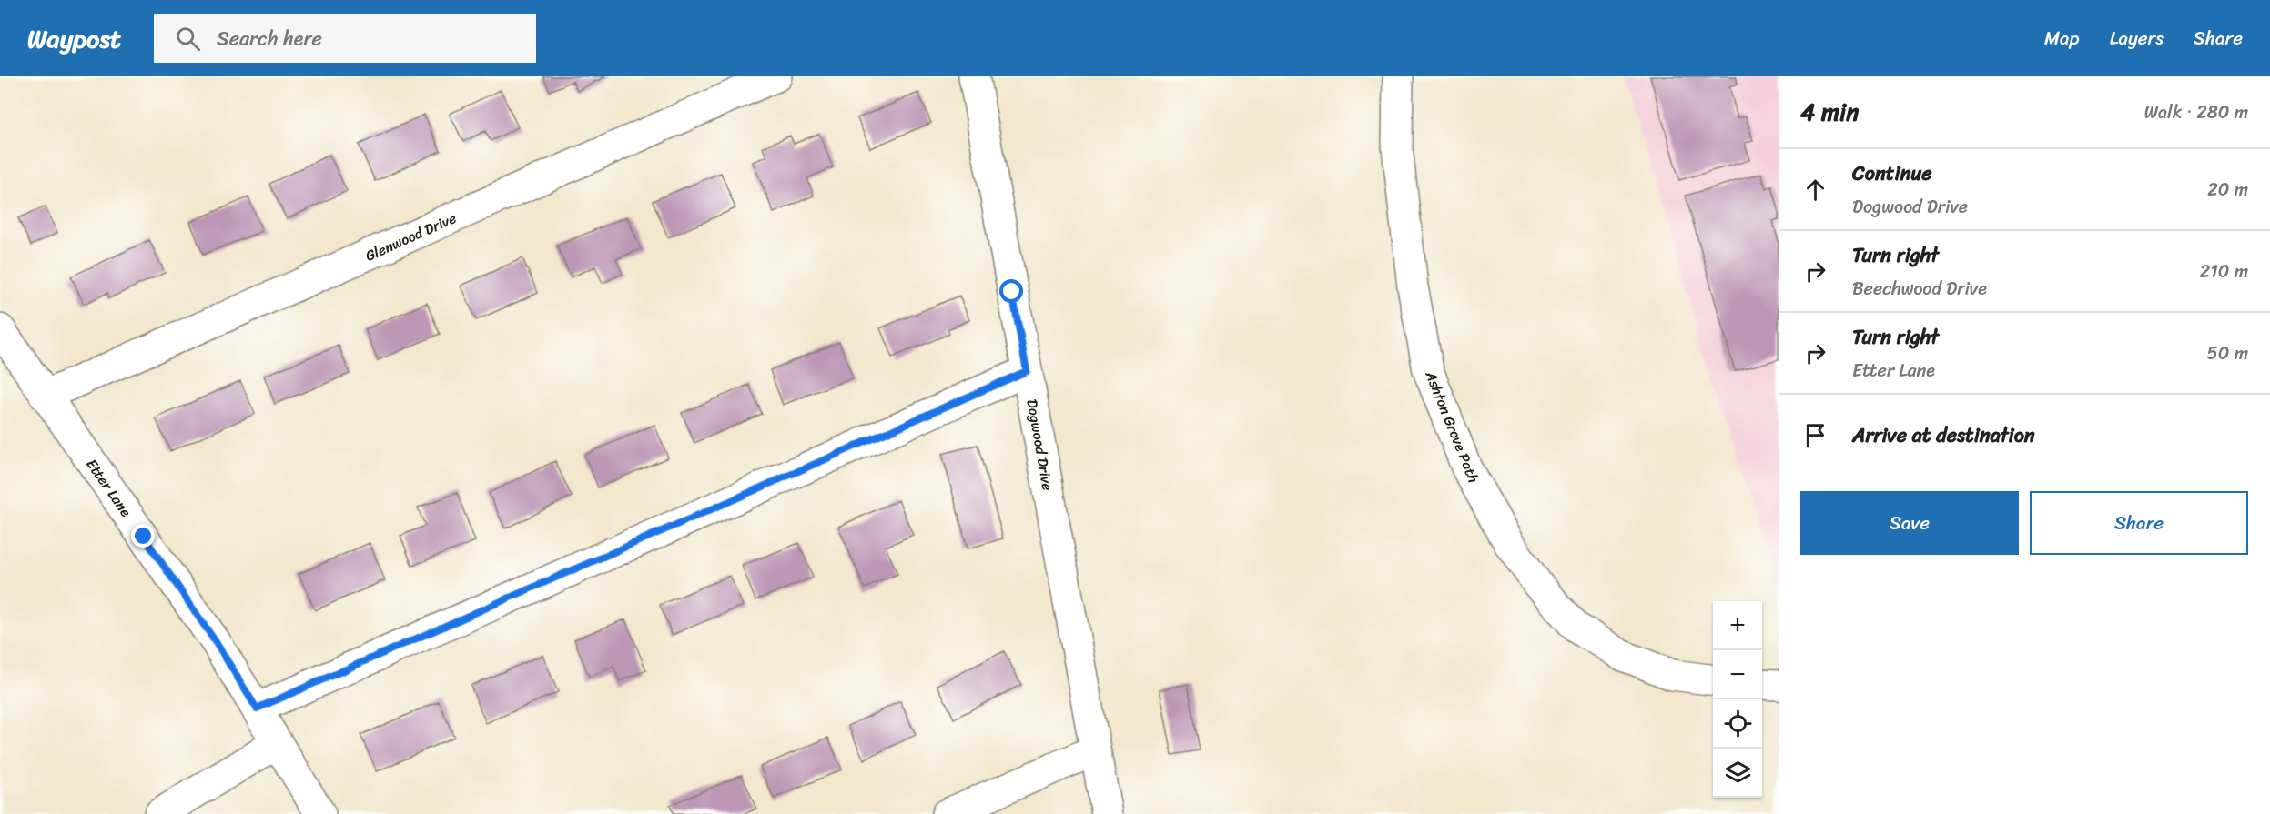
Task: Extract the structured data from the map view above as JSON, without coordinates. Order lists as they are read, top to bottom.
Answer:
{
  "streets": {
    "street": [
      "Glenwood Drive",
      "Ashton Grove Path",
      "Dogwood Drive",
      "Etter Lane"
    ]
  },
  "crossings": [
    ["Glenwood Drive", "Etter Lane"]
  ],
  "page": {
    "header": "Waypost",
    "search": "Search here",
    "nav": ["Map", "Layers", "Share"],
    "heading": ["4 min", "Walk · 280 m"],
    "list": [
      ["Continue", "Dogwood Drive", "20 m"],
      ["Turn right", "Beechwood Drive", "210 m"],
      ["Turn right", "Etter Lane", "50 m"],
      "Arrive at destination"
    ],
    "buttons": ["Save", "Share"],
    "map_buttons": ["+", "−"]
  }
}
